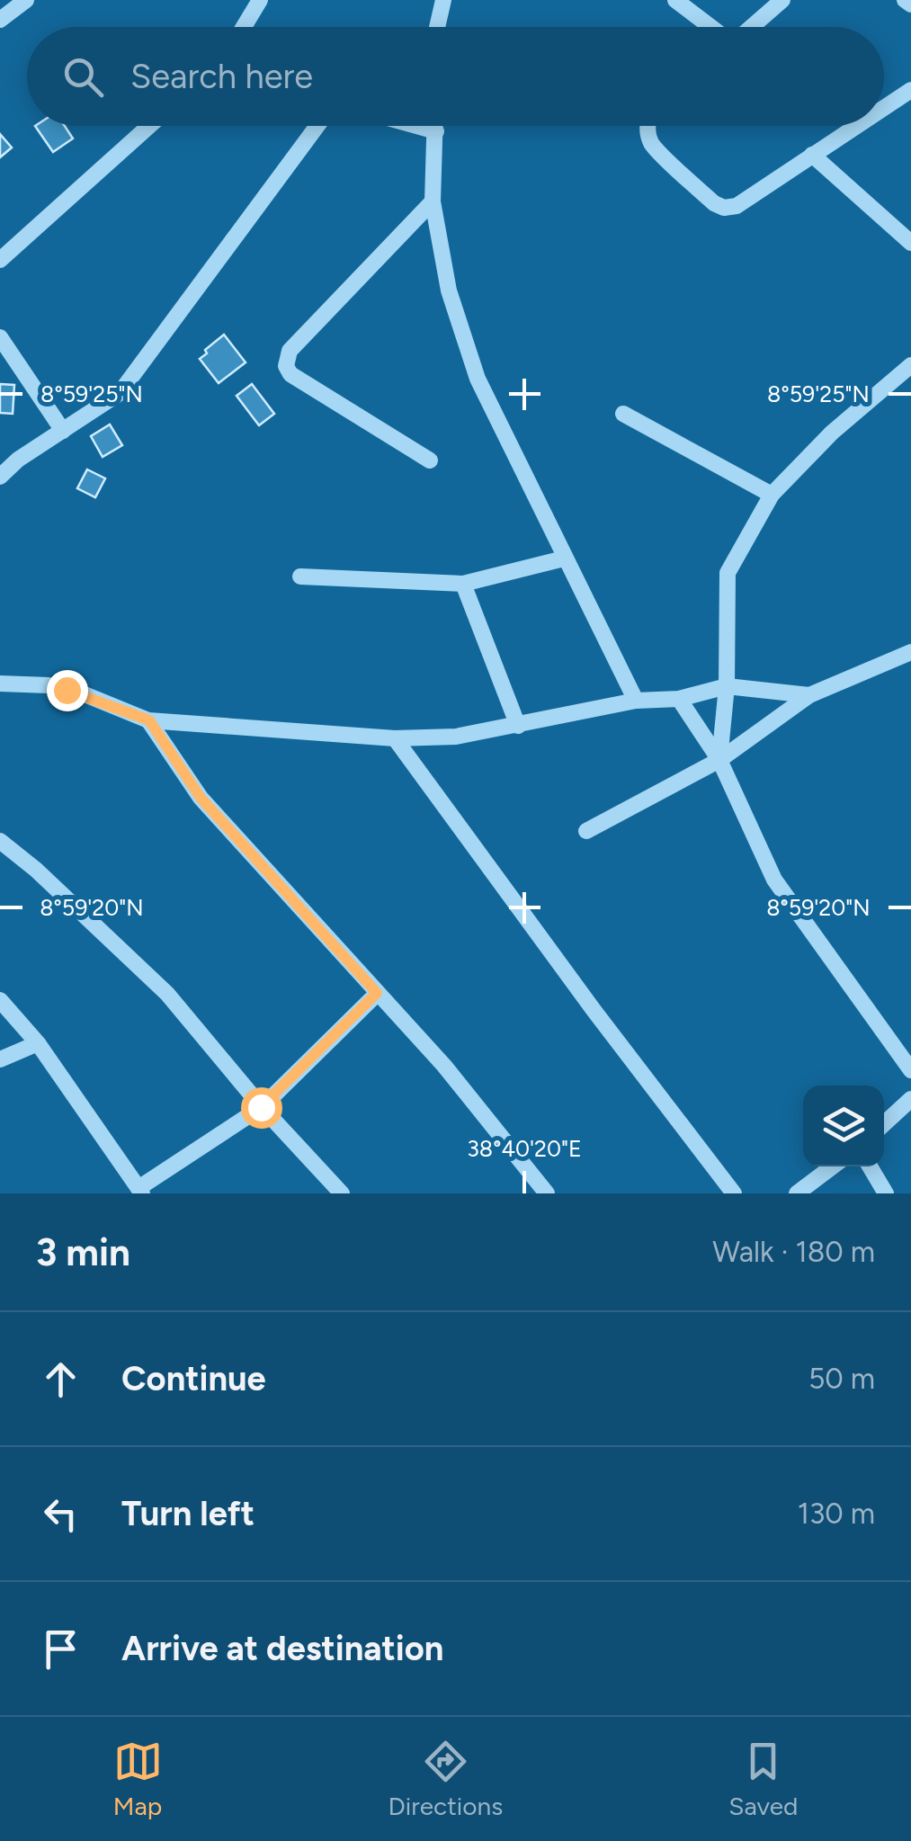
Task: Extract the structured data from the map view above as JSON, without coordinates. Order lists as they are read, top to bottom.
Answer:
{
  "page": {
    "search": "Search here",
    "heading": ["3 min", "Walk · 180 m"],
    "list": [
      ["Continue", "50 m"],
      ["Turn left", "130 m"],
      "Arrive at destination"
    ],
    "nav": ["Map", "Directions", "Saved"]
  },
  "coordinates": ["8°59'25\"N", "8°59'20\"N", "38°40'20\"E"]
}
